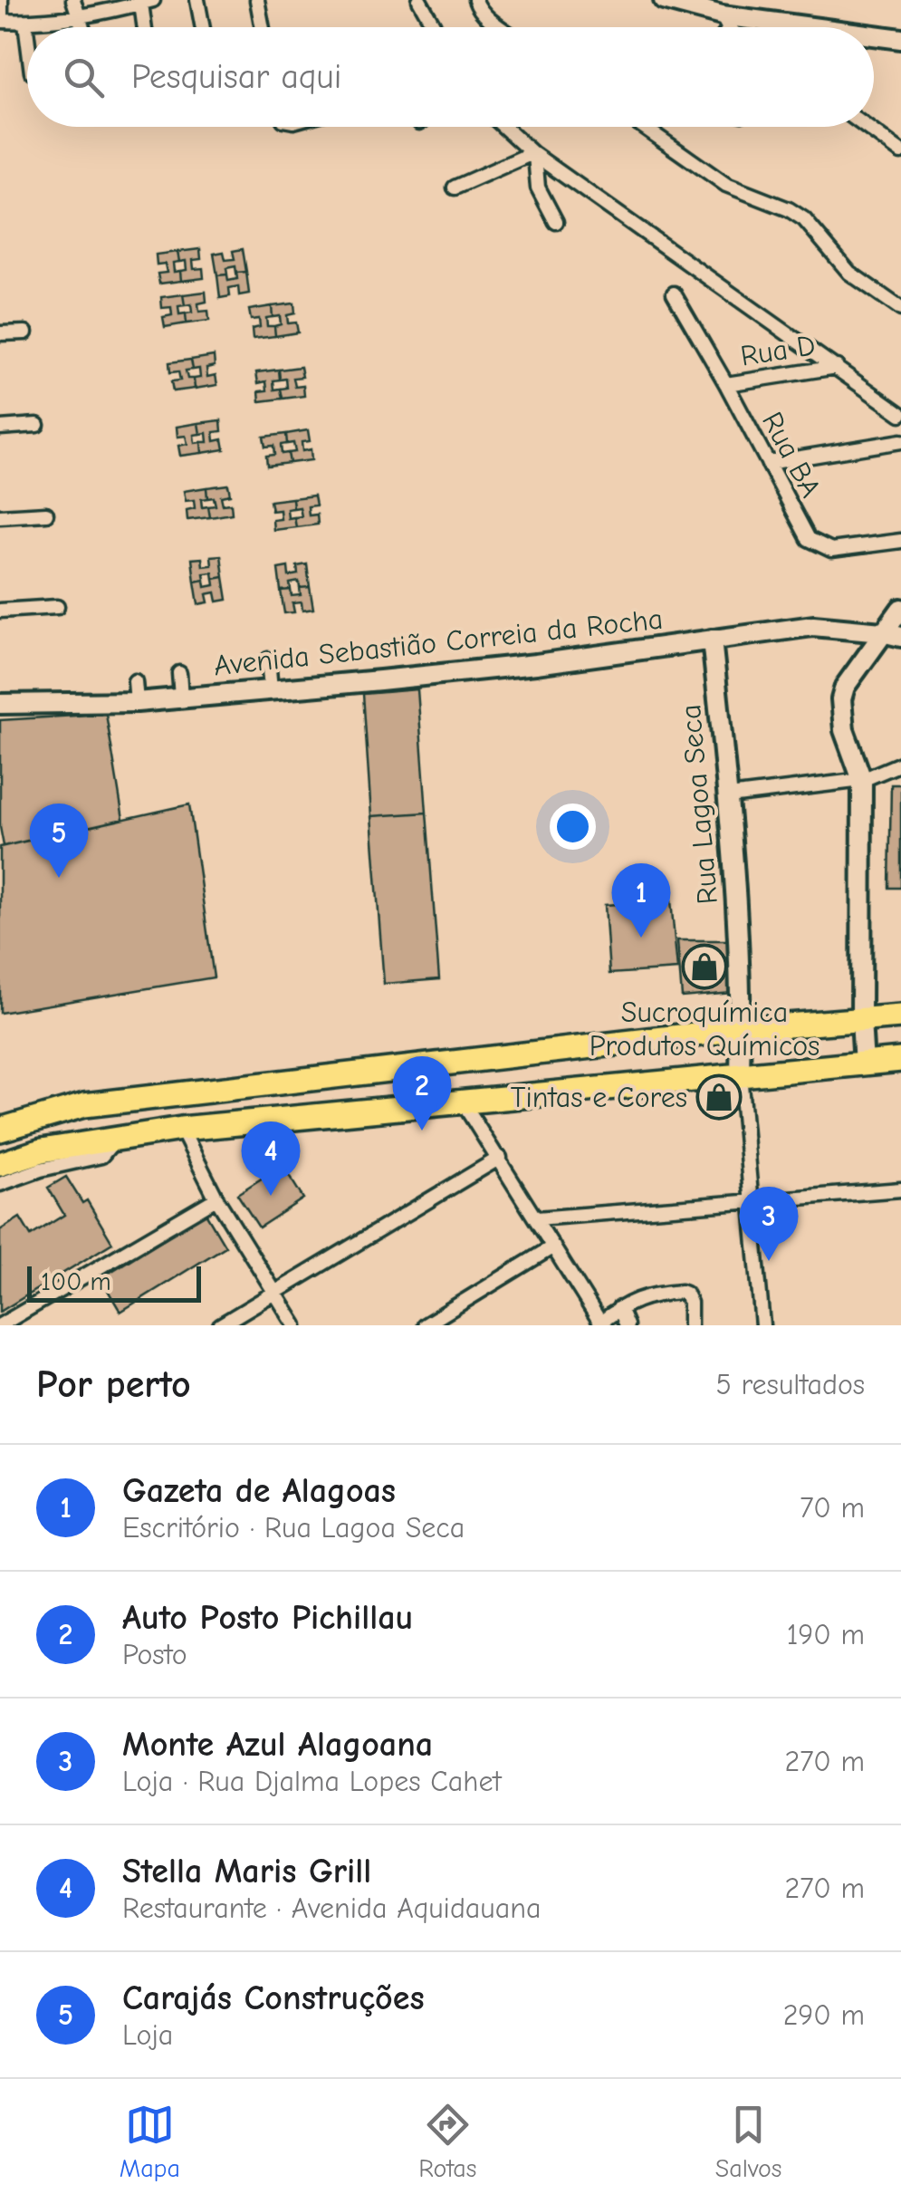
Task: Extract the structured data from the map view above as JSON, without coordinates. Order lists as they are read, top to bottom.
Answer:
{
  "streets": {
    "street": [
      "Rua D",
      "Rua BA",
      "Avenida Sebastião Correia da Rocha",
      "Rua Lagoa Seca"
    ]
  },
  "crossings": [
    ["Rua D", "Rua BA"],
    ["Avenida Sebastião Correia da Rocha", "Rua Lagoa Seca"]
  ],
  "places": {
    "shop": ["Sucroquímica Produtos Químicos", "Tintas e Cores"]
  },
  "scale_bar": "100 m",
  "page": {
    "search": "Pesquisar aqui",
    "pins": [
      "5",
      "1",
      "2",
      "4",
      "3"
    ],
    "scale": "100 m",
    "heading": ["Por perto", "5 resultados"],
    "list": [
      {
        "mark": "1",
        "name": "Gazeta de Alagoas",
        "note": "Escritório · Rua Lagoa Seca",
        "value": "70 m"
      },
      {
        "mark": "2",
        "name": "Auto Posto Pichillau",
        "note": "Posto",
        "value": "190 m"
      },
      {
        "mark": "3",
        "name": "Monte Azul Alagoana",
        "note": "Loja · Rua Djalma Lopes Cahet",
        "value": "270 m"
      },
      {
        "mark": "4",
        "name": "Stella Maris Grill",
        "note": "Restaurante · Avenida Aquidauana",
        "value": "270 m"
      },
      {
        "mark": "5",
        "name": "Carajás Construções",
        "note": "Loja",
        "value": "290 m"
      }
    ],
    "nav": ["Mapa", "Rotas", "Salvos"]
  }
}
